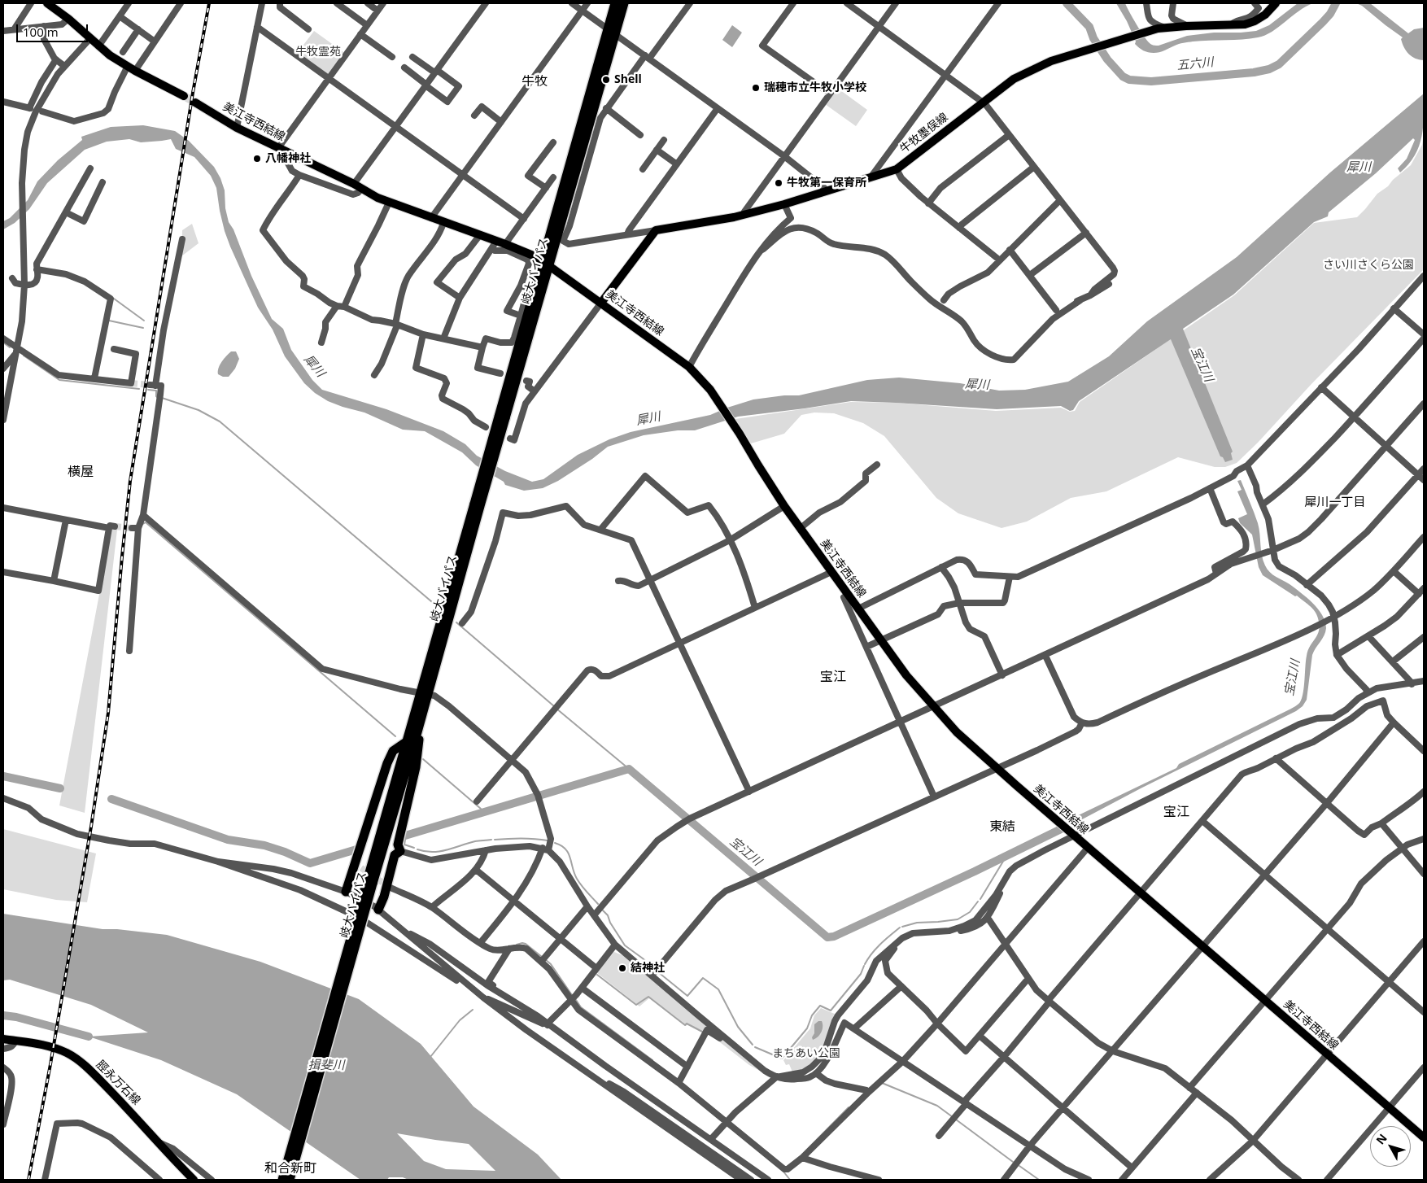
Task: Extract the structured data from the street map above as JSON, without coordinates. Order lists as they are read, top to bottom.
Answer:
{
  "streets": {
    "highway": ["岐大バイパス"],
    "main road": ["美江寺西結線", "牛牧墨俣線", "脛永万石線"]
  },
  "crossings": [
    ["美江寺西結線", "岐大バイパス"]
  ],
  "districts": [
    "牛牧",
    "横屋",
    "犀川一丁目",
    "宝江",
    "宝江",
    "東結",
    "和合新町"
  ],
  "water": [
    "五六川",
    "犀川",
    "宝江川",
    "揖斐川"
  ],
  "parks": ["牛牧霊苑", "さい川さくら公園", "まちあい公園"],
  "places": [
    "Shell",
    "瑞穂市立牛牧小学校",
    "八幡神社",
    "牛牧第一保育所",
    "結神社"
  ],
  "scale_bar": "100 m",
  "north": "top left"
}
